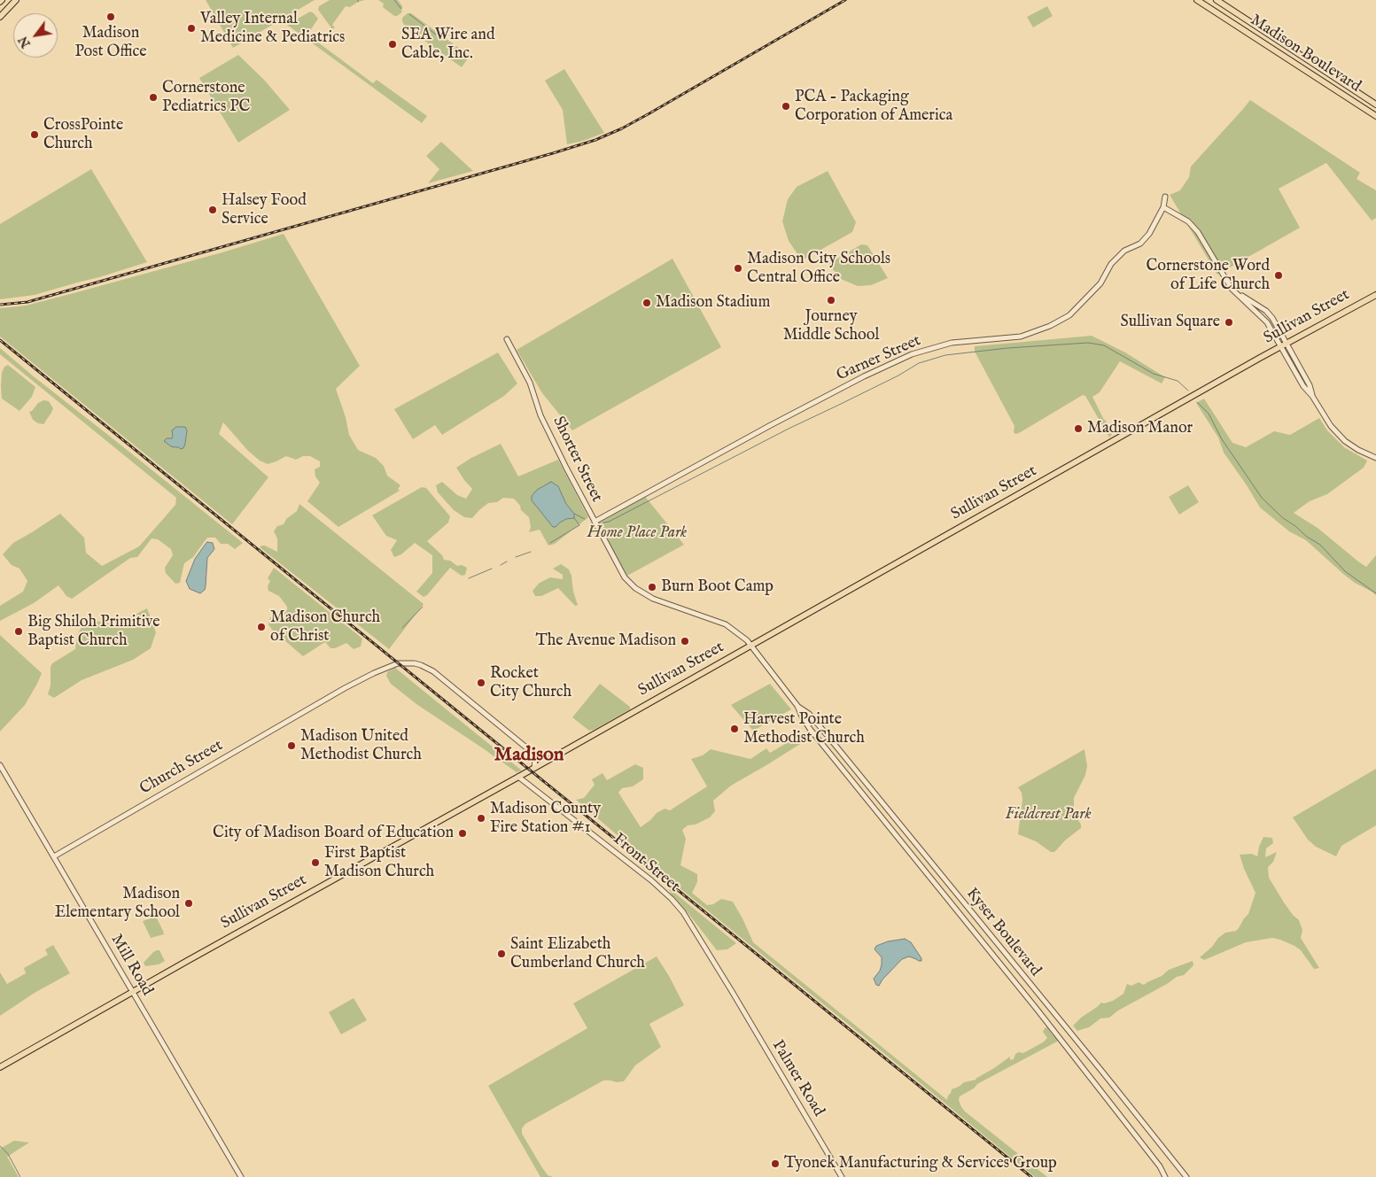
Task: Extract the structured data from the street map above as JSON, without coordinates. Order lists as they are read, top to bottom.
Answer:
{
  "streets": {
    "main road": ["Madison Boulevard", "Sullivan Street"],
    "street": [
      "Garner Street",
      "Shorter Street",
      "Church Street",
      "Front Street",
      "Kyser Boulevard",
      "Mill Road",
      "Palmer Road"
    ]
  },
  "crossings": [
    ["Sullivan Street", "Shorter Street"],
    ["Sullivan Street", "Church Street"],
    ["Sullivan Street", "Front Street"],
    ["Sullivan Street", "Kyser Boulevard"],
    ["Sullivan Street", "Mill Road"],
    ["Garner Street", "Shorter Street"],
    ["Shorter Street", "Kyser Boulevard"],
    ["Church Street", "Mill Road"],
    ["Front Street", "Palmer Road"]
  ],
  "districts": ["Madison"],
  "parks": ["Home Place Park", "Fieldcrest Park"],
  "places": [
    "Madison Post Office",
    "Valley Internal Medicine & Pediatrics",
    "SEA Wire and Cable, Inc.",
    "Cornerstone Pediatrics PC",
    "PCA - Packaging Corporation of America",
    "CrossPointe Church",
    "Halsey Food Service",
    "Madison City Schools Central Office",
    "Cornerstone Word of Life Church",
    "Journey Middle School",
    "Madison Stadium",
    "Sullivan Square",
    "Madison Manor",
    "Burn Boot Camp",
    "Madison Church of Christ",
    "Big Shiloh Primitive Baptist Church",
    "The Avenue Madison",
    "Rocket City Church",
    "Harvest Pointe Methodist Church",
    "Madison United Methodist Church",
    "Madison County Fire Station #1",
    "City of Madison Board of Education",
    "First Baptist Madison Church",
    "Madison Elementary School",
    "Saint Elizabeth Cumberland Church",
    "Tyonek Manufacturing & Services Group"
  ],
  "north": "bottom left"
}
